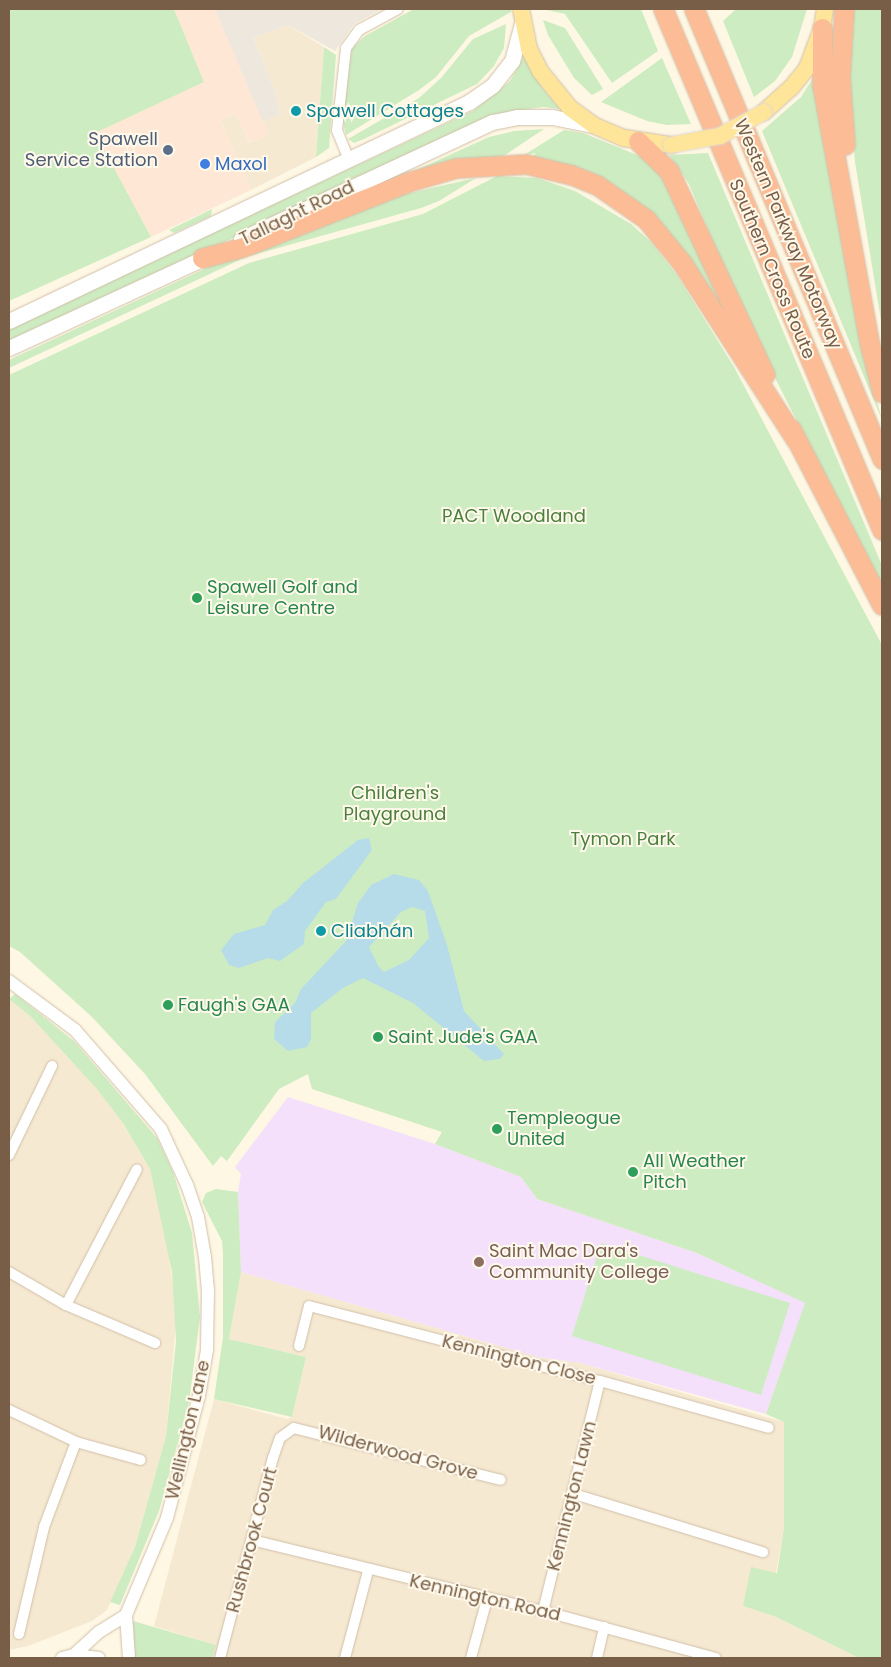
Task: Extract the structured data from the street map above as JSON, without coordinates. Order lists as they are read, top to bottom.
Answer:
{
  "streets": {
    "highway": ["Western Parkway Motorway", "Southern Cross Route"],
    "main road": ["Tallaght Road"],
    "street": [
      "Kennington Close",
      "Wellington Lane",
      "Wilderwood Grove",
      "Kennington Lawn",
      "Rushbrook Court",
      "Kennington Road"
    ]
  },
  "crossings": [
    ["Kennington Close", "Kennington Lawn"],
    ["Wilderwood Grove", "Rushbrook Court"],
    ["Kennington Lawn", "Kennington Road"],
    ["Rushbrook Court", "Kennington Road"]
  ],
  "parks": ["PACT Woodland", "Children's Playground", "Tymon Park"],
  "places": [
    "Spawell Cottages",
    "Spawell Service Station",
    "Maxol",
    "Spawell Golf and Leisure Centre",
    "Cliabhán",
    "Faugh's GAA",
    "Saint Jude's GAA",
    "Templeogue United",
    "All Weather Pitch",
    "Saint Mac Dara's Community College"
  ]
}
